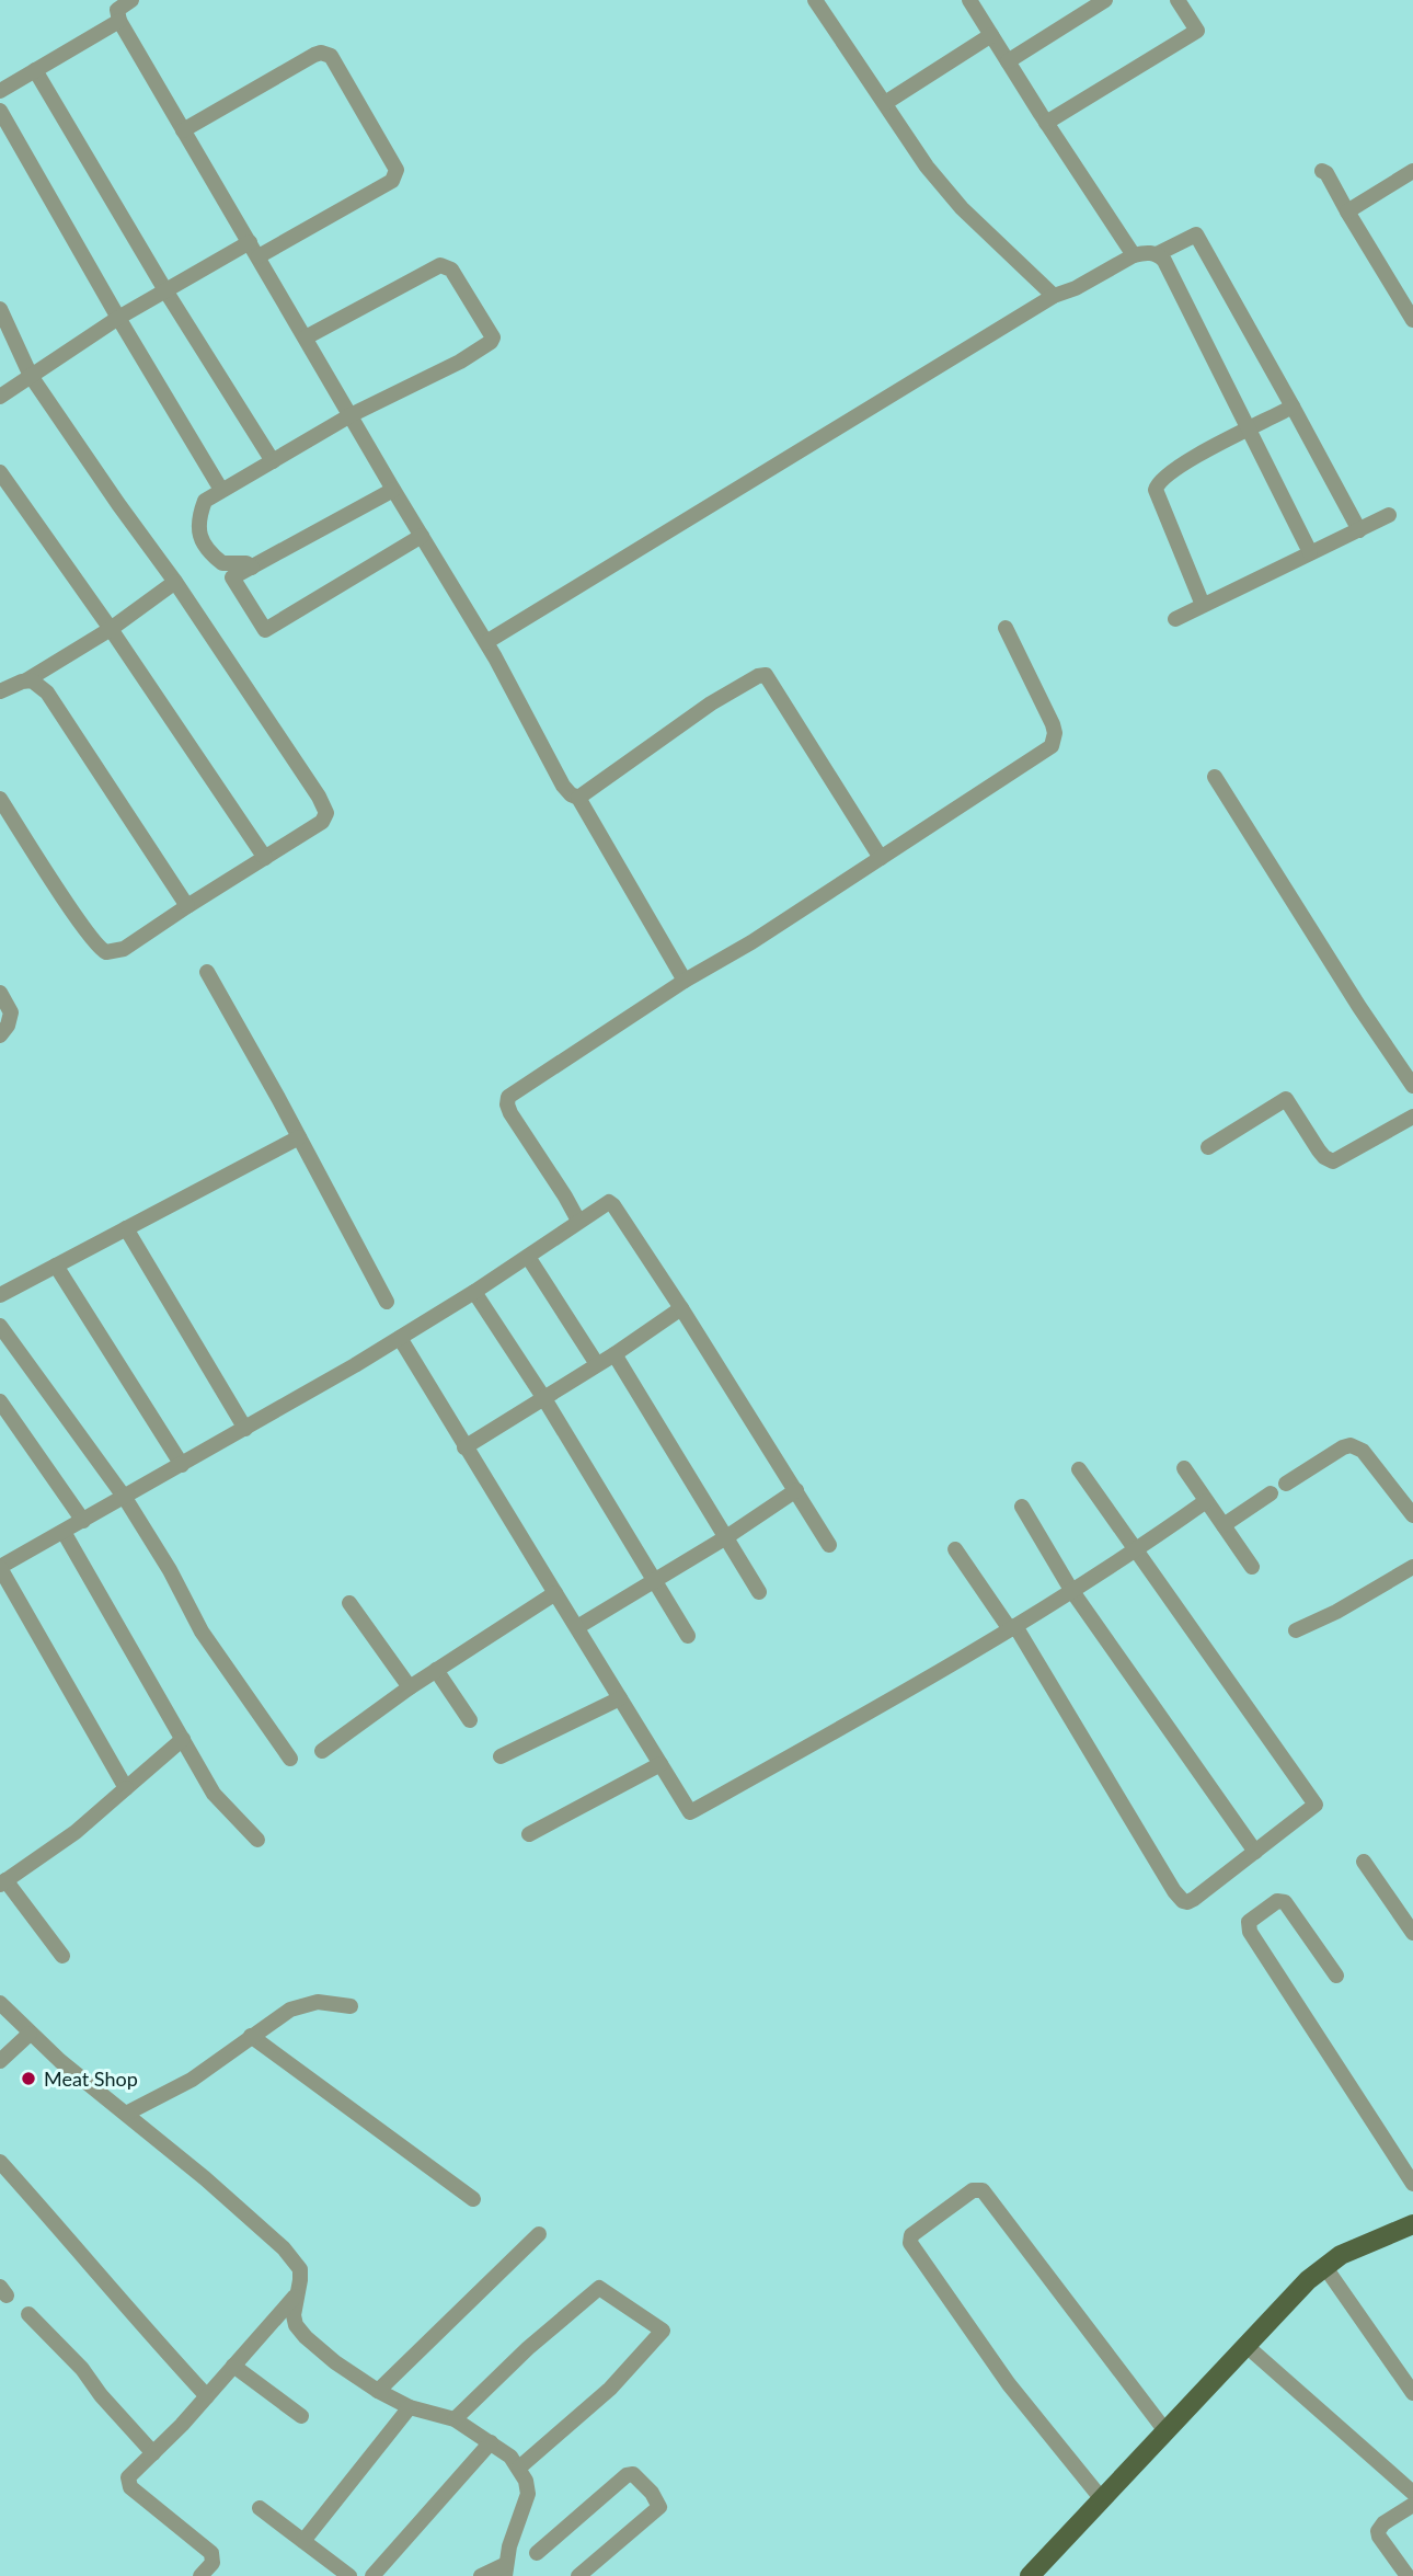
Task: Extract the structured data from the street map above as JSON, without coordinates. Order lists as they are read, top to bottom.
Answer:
{
  "places": ["Meat Shop"]
}
